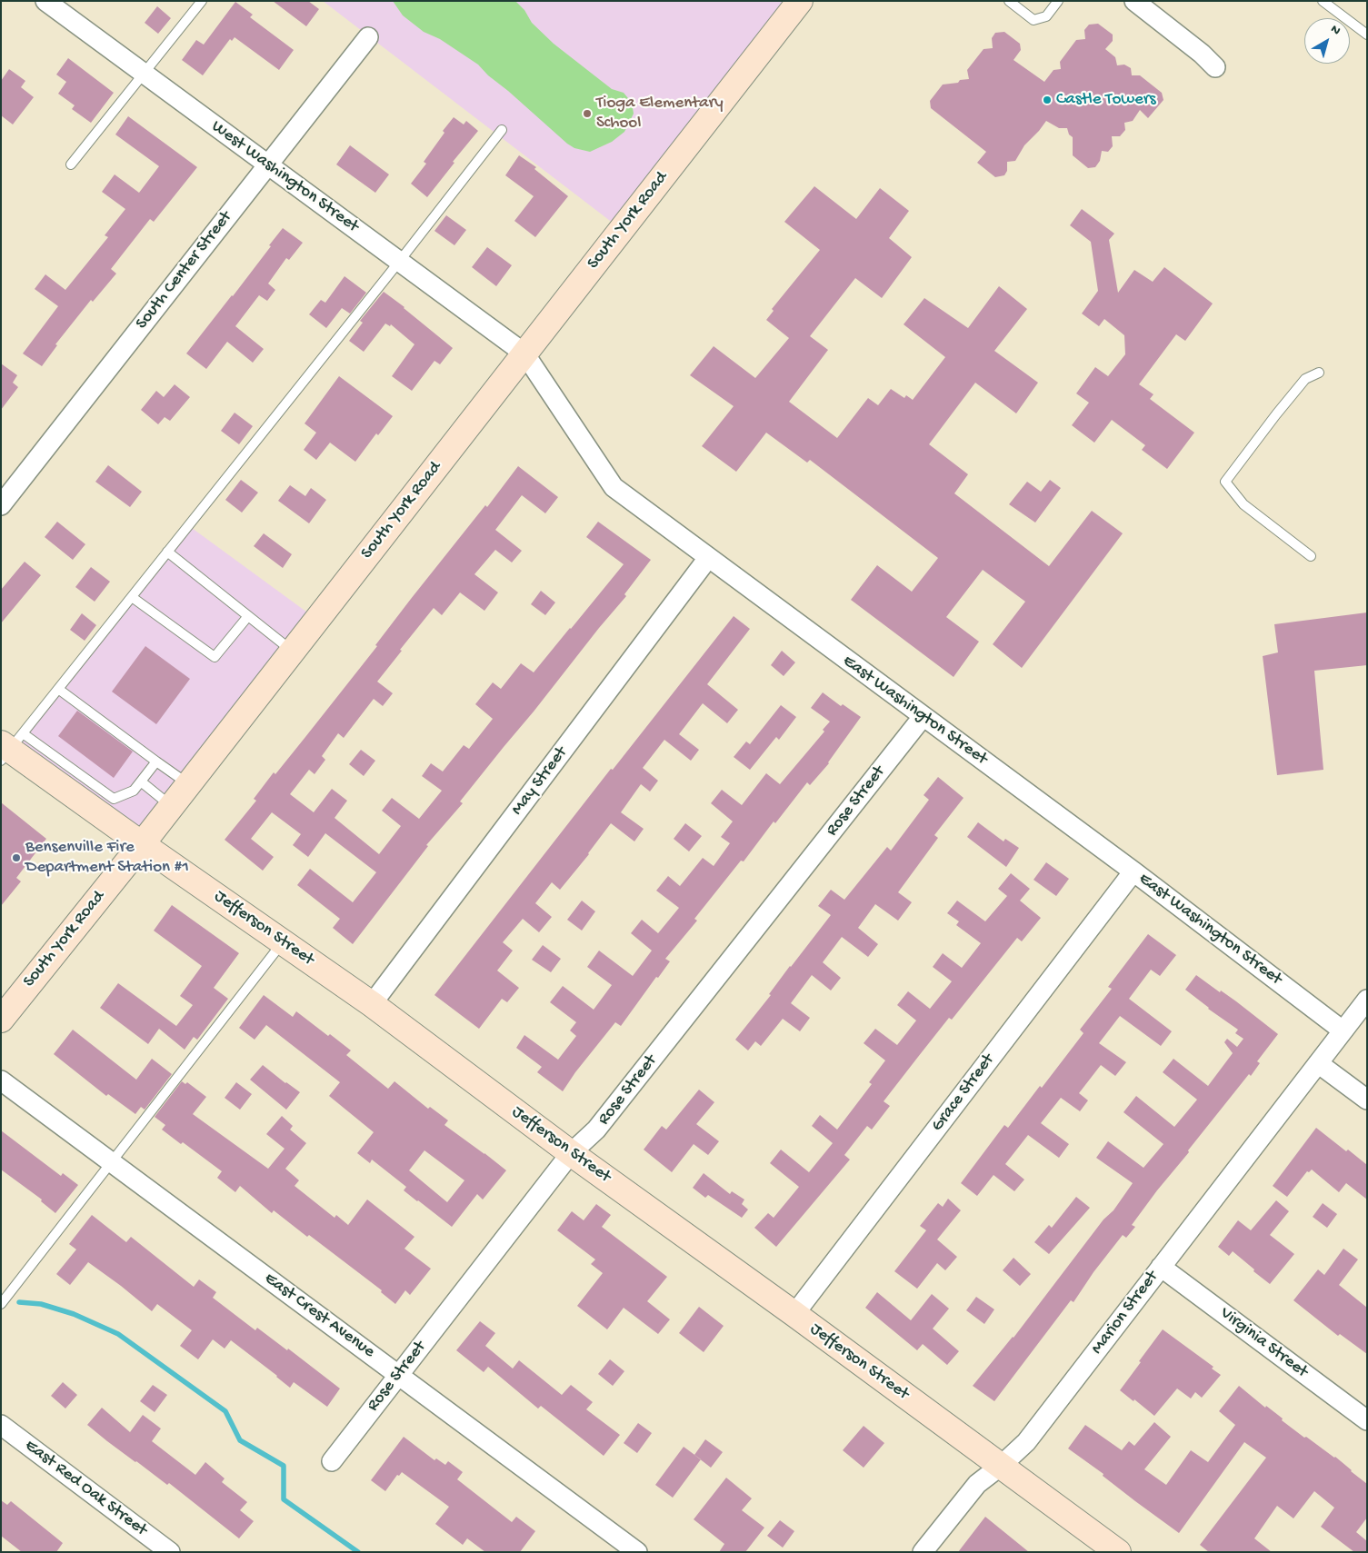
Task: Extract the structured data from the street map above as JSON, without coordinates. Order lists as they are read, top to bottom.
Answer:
{
  "streets": {
    "street": [
      "West Washington Street",
      "South York Road",
      "South Center Street",
      "East Washington Street",
      "May Street",
      "Rose Street",
      "Jefferson Street",
      "Grace Street",
      "Marion Street",
      "East Crest Avenue",
      "Virginia Street",
      "East Red Oak Street"
    ]
  },
  "crossings": [
    ["West Washington Street", "South York Road"],
    ["West Washington Street", "South Center Street"],
    ["West Washington Street", "East Washington Street"],
    ["South York Road", "East Washington Street"],
    ["South York Road", "Jefferson Street"],
    ["East Washington Street", "May Street"],
    ["East Washington Street", "Rose Street"],
    ["East Washington Street", "Grace Street"],
    ["East Washington Street", "Marion Street"],
    ["May Street", "Jefferson Street"],
    ["Rose Street", "Jefferson Street"],
    ["Rose Street", "East Crest Avenue"],
    ["Jefferson Street", "Grace Street"],
    ["Jefferson Street", "Marion Street"],
    ["Marion Street", "Virginia Street"]
  ],
  "places": ["Castle Towers", "Tioga Elementary School", "Bensenville Fire Department Station #1"],
  "north": "top right"
}
